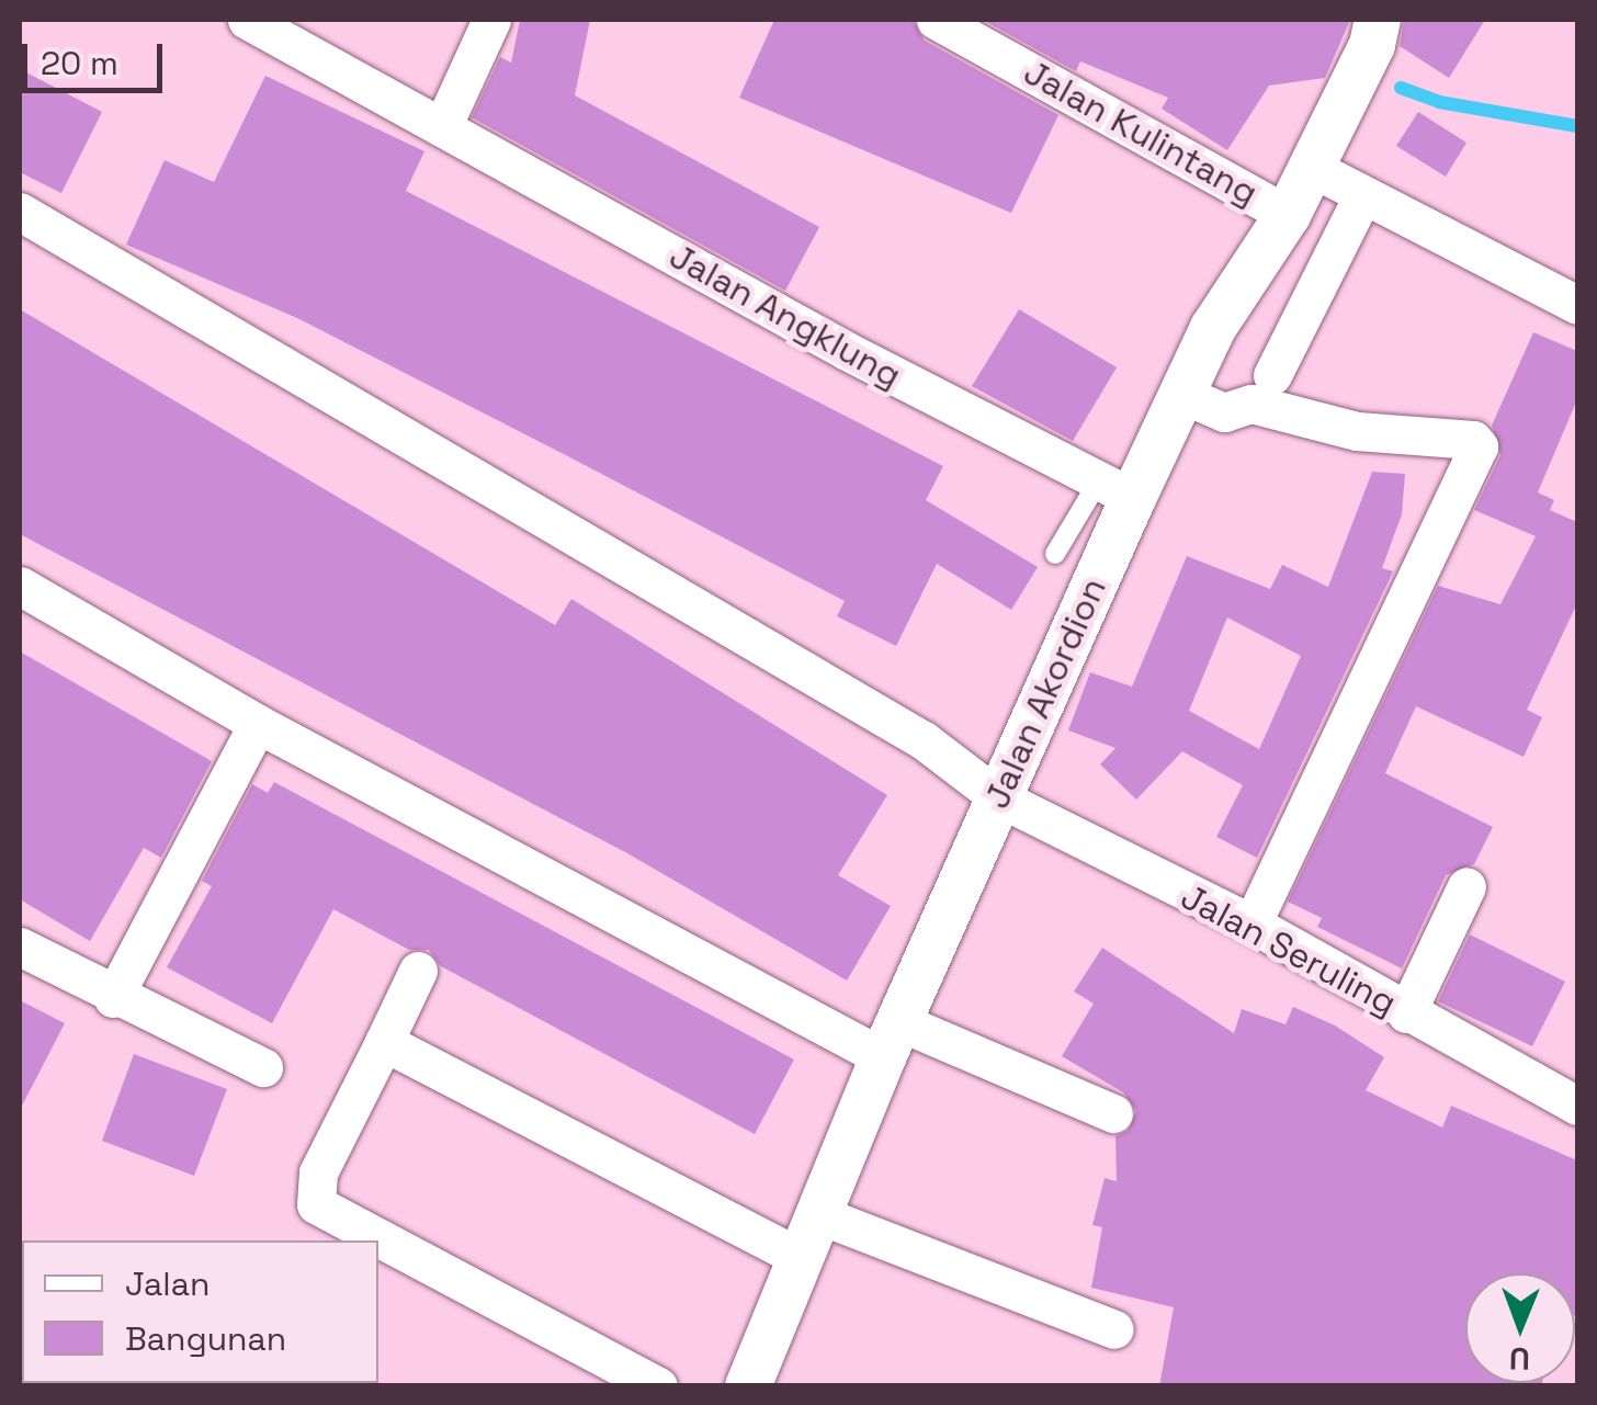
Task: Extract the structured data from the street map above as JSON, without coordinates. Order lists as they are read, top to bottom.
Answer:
{
  "streets": {
    "street": [
      "Jalan Kulintang",
      "Jalan Angklung",
      "Jalan Akordion",
      "Jalan Seruling"
    ]
  },
  "crossings": [
    ["Jalan Kulintang", "Jalan Akordion"],
    ["Jalan Angklung", "Jalan Akordion"],
    ["Jalan Akordion", "Jalan Seruling"]
  ],
  "legend": ["Jalan", "Bangunan"],
  "scale_bar": "20 m",
  "north": "bottom"
}
